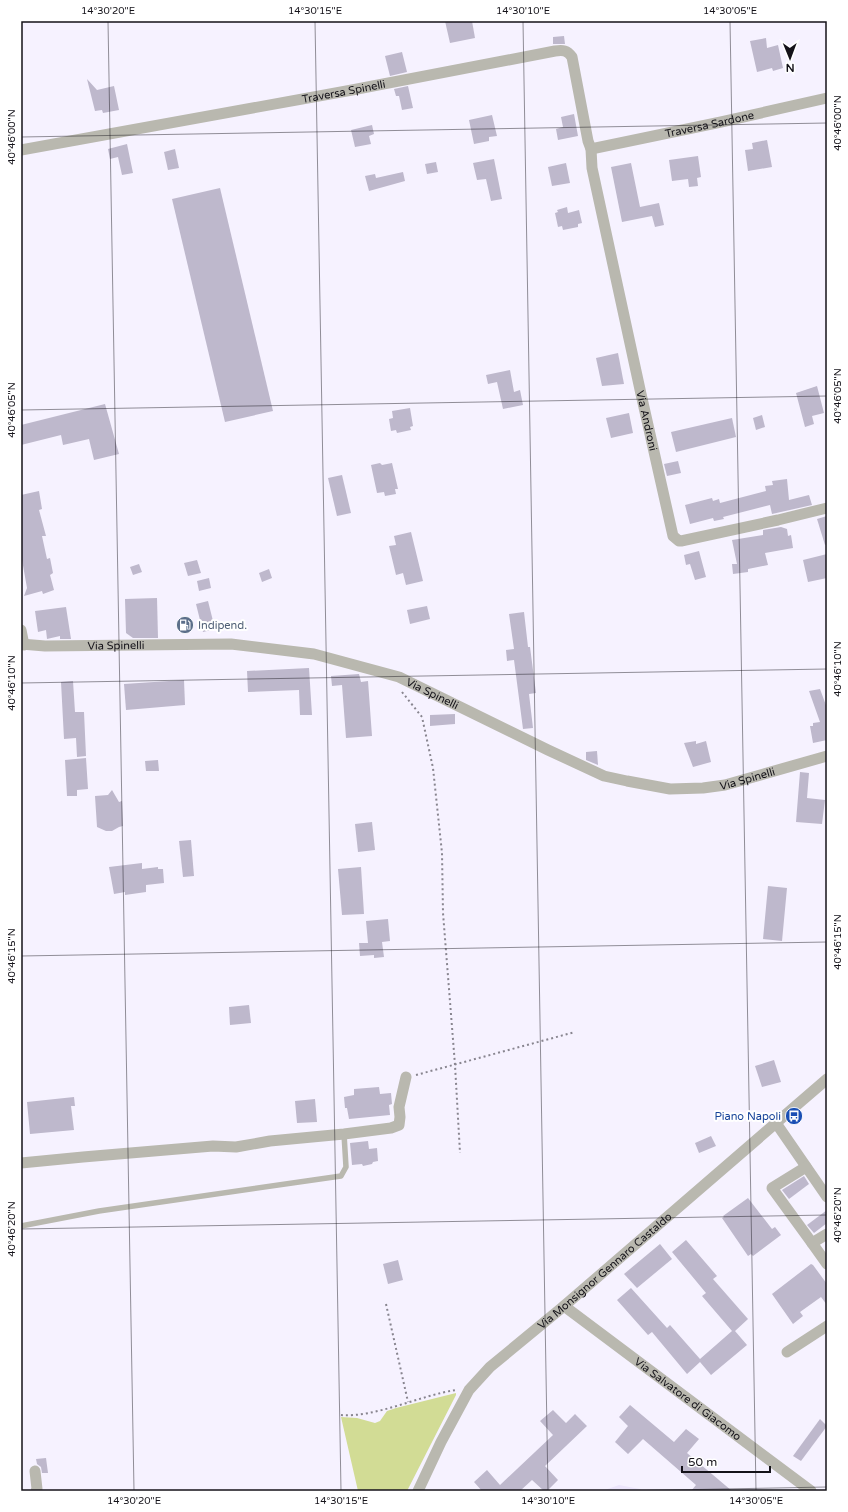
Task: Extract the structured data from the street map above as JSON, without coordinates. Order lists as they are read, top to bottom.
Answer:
{
  "streets": {
    "street": [
      "Traversa Spinelli",
      "Traversa Sardone",
      "Via Androni",
      "Via Spinelli",
      "Via Monsignor Gennaro Castaldo",
      "Via Salvatore di Giacomo"
    ]
  },
  "crossings": [
    ["Traversa Spinelli", "Traversa Sardone"],
    ["Traversa Spinelli", "Via Androni"],
    ["Traversa Sardone", "Via Androni"],
    ["Via Monsignor Gennaro Castaldo", "Via Salvatore di Giacomo"]
  ],
  "places": {
    "fuel station": ["Indipend."],
    "bus stop": ["Piano Napoli"]
  },
  "scale_bar": "50 m",
  "north": "bottom",
  "coordinates": [
    "14°30'20\"E",
    "14°30'15\"E",
    "14°30'10\"E",
    "14°30'05\"E",
    "40°46'00\"N",
    "40°46'05\"N",
    "40°46'10\"N",
    "40°46'15\"N",
    "40°46'20\"N"
  ]
}
